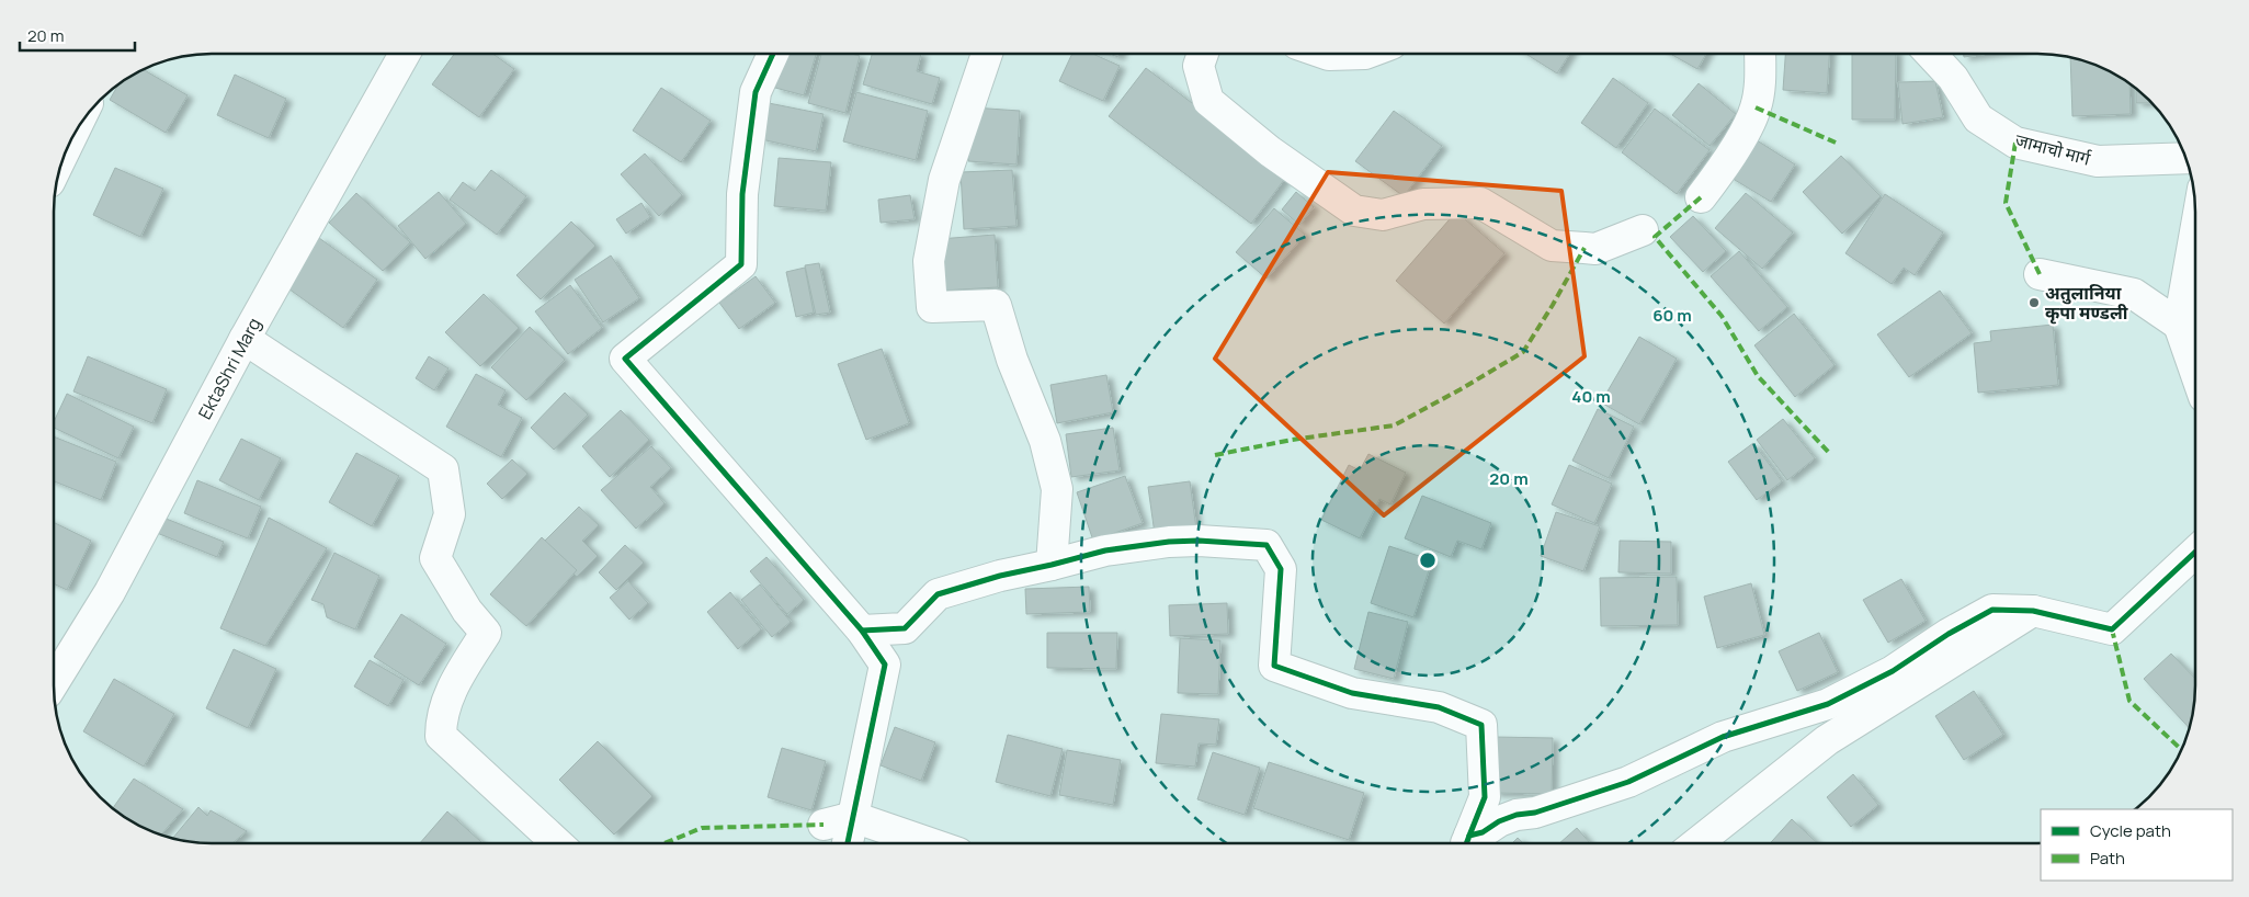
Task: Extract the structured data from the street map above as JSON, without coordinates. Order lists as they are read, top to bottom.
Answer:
{
  "streets": {
    "street": ["जामाचो मार्ग", "EktaShri Marg"]
  },
  "places": ["अतुलानिया कृपा मण्डली"],
  "legend": ["Cycle path", "Path"],
  "scale_bar": "20 m",
  "rings": ["60 m", "40 m", "20 m"]
}
